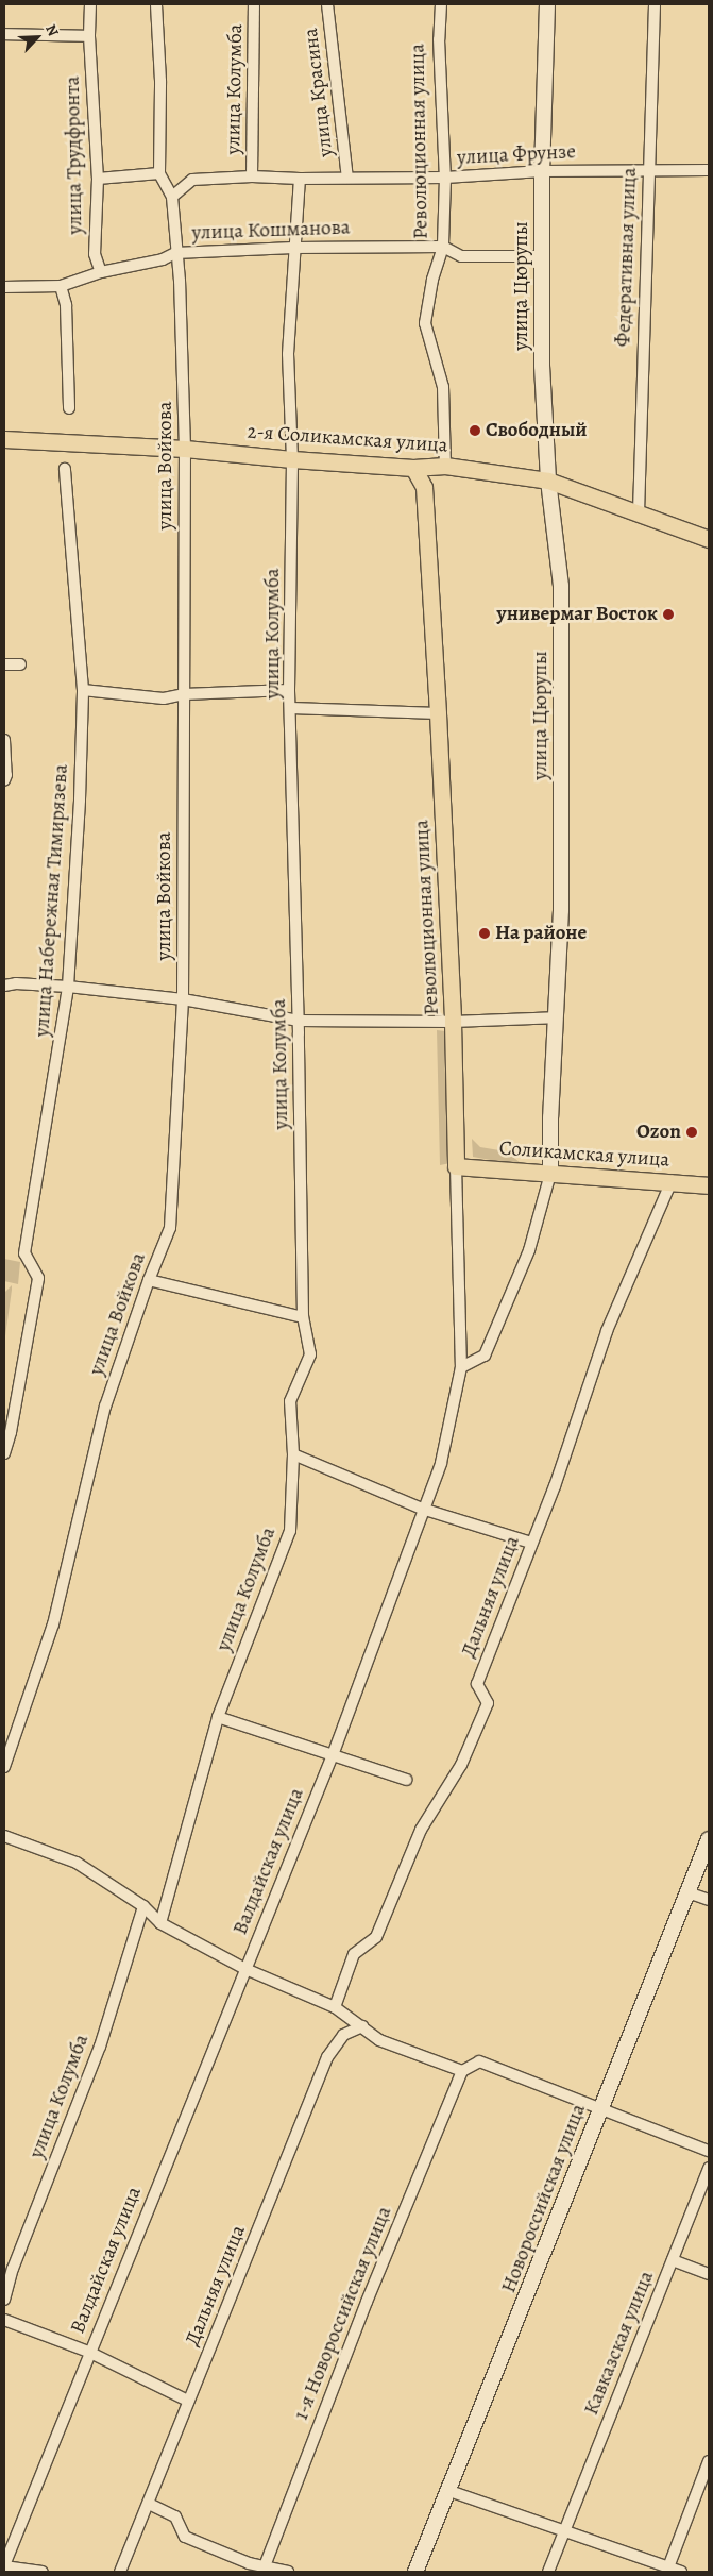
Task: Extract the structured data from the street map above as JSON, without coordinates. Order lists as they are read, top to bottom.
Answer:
{
  "streets": {
    "main road": ["Революционная улица", "2-я Соликамская улица", "Соликамская улица"],
    "street": [
      "улица Колумба",
      "улица Красина",
      "улица Трудфронта",
      "улица Фрунзе",
      "улица Кошманова",
      "Федеративная улица",
      "улица Цюрупы",
      "улица Войкова",
      "улица Набережная Тимирязева",
      "Дальняя улица",
      "Валдайская улица",
      "Новороссийская улица",
      "1-я Новороссийская улица",
      "Кавказская улица"
    ]
  },
  "crossings": [
    ["улица Колумба", "улица Фрунзе"],
    ["улица Колумба", "улица Кошманова"],
    ["улица Колумба", "2-я Соликамская улица"],
    ["улица Красина", "улица Фрунзе"],
    ["Революционная улица", "улица Фрунзе"],
    ["Революционная улица", "улица Кошманова"],
    ["Революционная улица", "2-я Соликамская улица"],
    ["Революционная улица", "Соликамская улица"],
    ["Революционная улица", "Валдайская улица"],
    ["улица Трудфронта", "улица Кошманова"],
    ["улица Фрунзе", "Федеративная улица"],
    ["улица Фрунзе", "улица Цюрупы"],
    ["улица Фрунзе", "улица Войкова"],
    ["улица Кошманова", "улица Цюрупы"],
    ["улица Кошманова", "улица Войкова"],
    ["Федеративная улица", "2-я Соликамская улица"],
    ["улица Цюрупы", "2-я Соликамская улица"],
    ["улица Цюрупы", "Соликамская улица"],
    ["2-я Соликамская улица", "улица Войкова"],
    ["Соликамская улица", "Дальняя улица"]
  ],
  "places": [
    "Свободный",
    "универмаг Восток",
    "На районе",
    "Ozon"
  ],
  "north": "top right"
}
